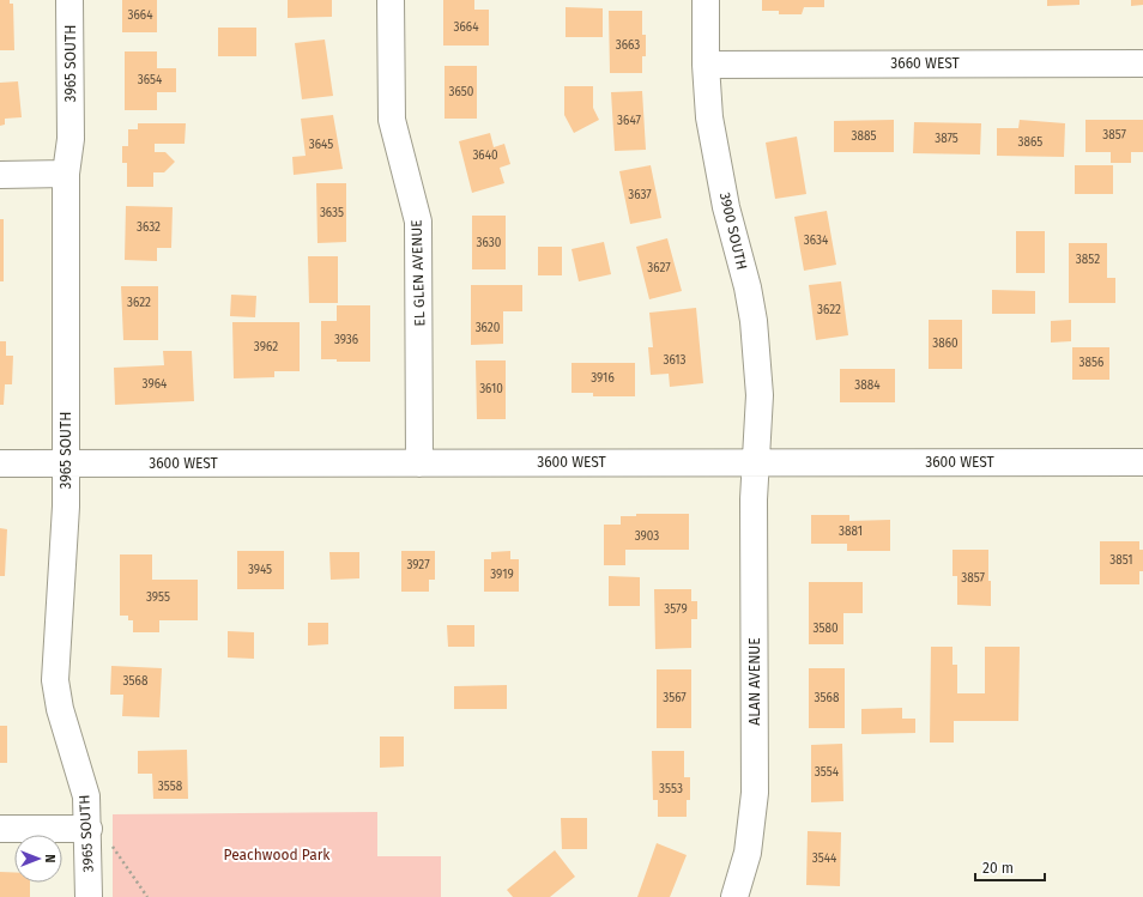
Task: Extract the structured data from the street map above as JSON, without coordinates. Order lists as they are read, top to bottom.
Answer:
{
  "streets": {
    "street": [
      "3965 SOUTH",
      "3660 WEST",
      "3900 SOUTH",
      "EL GLEN AVENUE",
      "3600 WEST",
      "ALAN AVENUE"
    ]
  },
  "crossings": [
    ["3965 SOUTH", "3600 WEST"],
    ["3660 WEST", "3900 SOUTH"],
    ["3900 SOUTH", "3600 WEST"],
    ["3900 SOUTH", "ALAN AVENUE"],
    ["EL GLEN AVENUE", "3600 WEST"],
    ["3600 WEST", "ALAN AVENUE"]
  ],
  "parks": ["Peachwood Park"],
  "house_numbers": [
    "3664",
    "3664",
    "3663",
    "3654",
    "3650",
    "3647",
    "3857",
    "3885",
    "3875",
    "3865",
    "3645",
    "3640",
    "3637",
    "3635",
    "3632",
    "3634",
    "3630",
    "3852",
    "3627",
    "3622",
    "3622",
    "3620",
    "3936",
    "3860",
    "3962",
    "3613",
    "3856",
    "3916",
    "3964",
    "3884",
    "3610",
    "3881",
    "3903",
    "3851",
    "3927",
    "3945",
    "3919",
    "3857",
    "3955",
    "3579",
    "3580",
    "3568",
    "3567",
    "3568",
    "3554",
    "3558",
    "3553",
    "3544"
  ],
  "scale_bar": "20 m",
  "north": "right"
}
